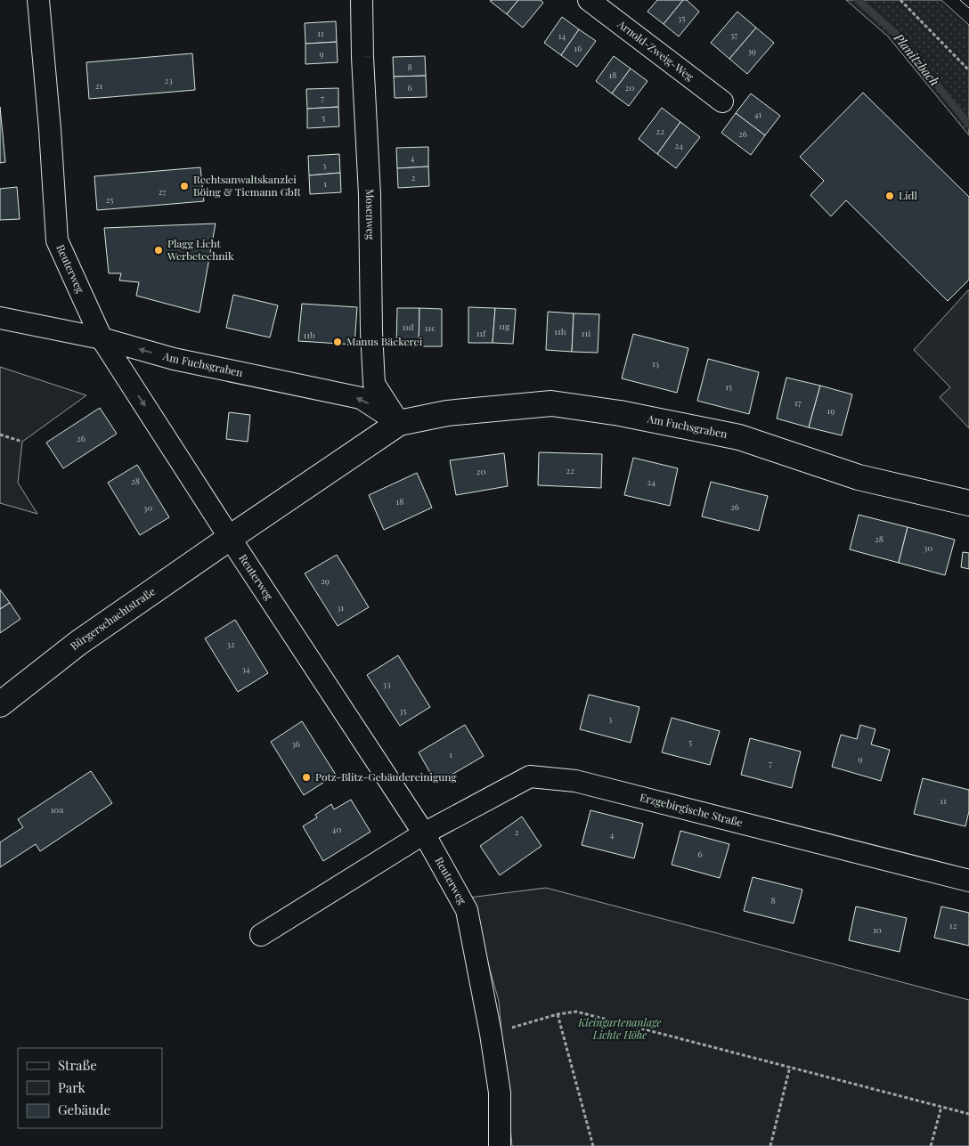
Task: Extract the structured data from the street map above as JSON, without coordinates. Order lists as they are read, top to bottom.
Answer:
{
  "streets": {
    "main road": ["Am Fuchsgraben", "Bürgerschachtstraße"],
    "street": [
      "Arnold-Zweig-Weg",
      "Mosenweg",
      "Reuterweg",
      "Erzgebirgische Straße"
    ]
  },
  "crossings": [
    ["Mosenweg", "Am Fuchsgraben"],
    ["Reuterweg", "Am Fuchsgraben"],
    ["Reuterweg", "Bürgerschachtstraße"],
    ["Reuterweg", "Erzgebirgische Straße"],
    ["Am Fuchsgraben", "Bürgerschachtstraße"]
  ],
  "water": ["Planitzbach"],
  "parks": ["Kleingartenanlage Lichte Höhe"],
  "places": [
    "Rechtsanwaltskanzlei Böing & Tiemann GbR",
    "Lidl",
    "Plagg Licht Werbetechnik",
    "Manus Bäckerei",
    "Potz-Blitz-Gebäudereinigung"
  ],
  "house_numbers": [
    "35",
    "11",
    "37",
    "14",
    "16",
    "39",
    "9",
    "8",
    "18",
    "23",
    "21",
    "6",
    "20",
    "7",
    "41",
    "5",
    "22",
    "26",
    "24",
    "4",
    "3",
    "2",
    "1",
    "27",
    "25",
    "11g",
    "11d",
    "11e",
    "11h",
    "11f",
    "11i",
    "11b",
    "13",
    "15",
    "17",
    "19",
    "26",
    "22",
    "20",
    "28",
    "24",
    "18",
    "26",
    "30",
    "28",
    "30",
    "29",
    "31",
    "32",
    "34",
    "33",
    "35",
    "3",
    "5",
    "36",
    "1",
    "9",
    "7",
    "11",
    "10a",
    "40",
    "2",
    "4",
    "6",
    "8",
    "12",
    "10"
  ],
  "legend": ["Straße", "Park", "Gebäude"]
}
